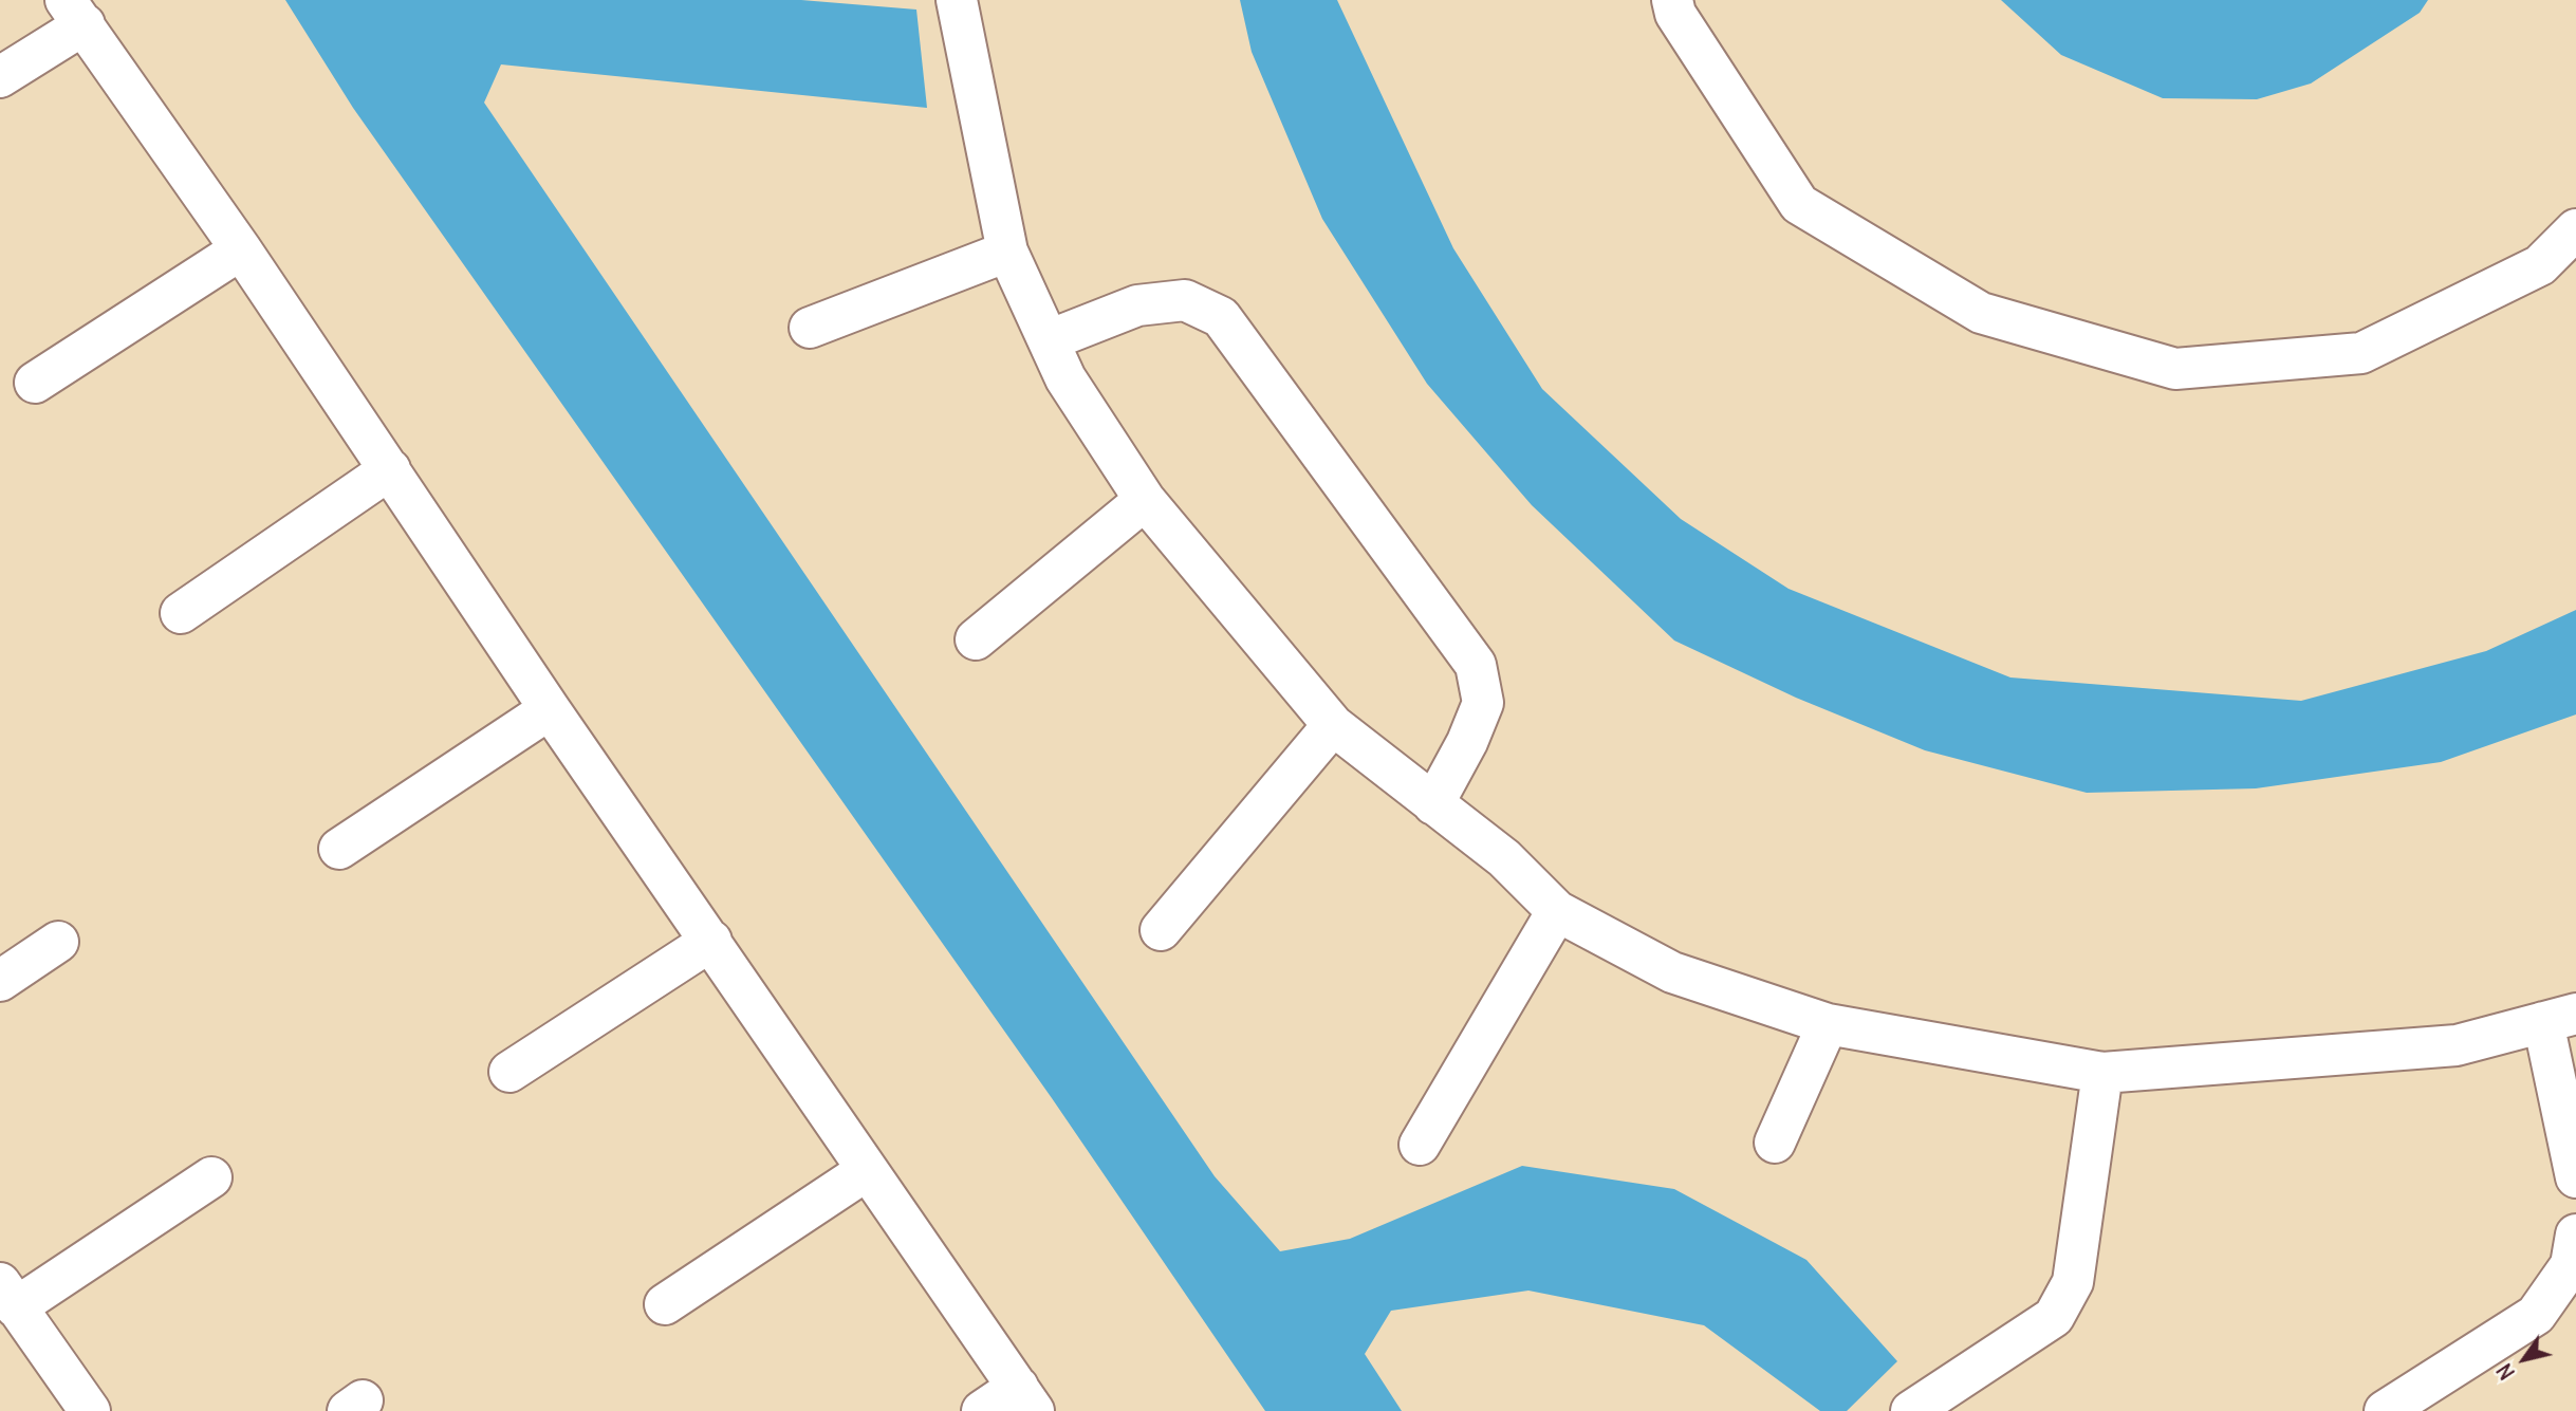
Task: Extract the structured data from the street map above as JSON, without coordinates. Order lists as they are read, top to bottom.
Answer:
{
  "north": "bottom left"
}
